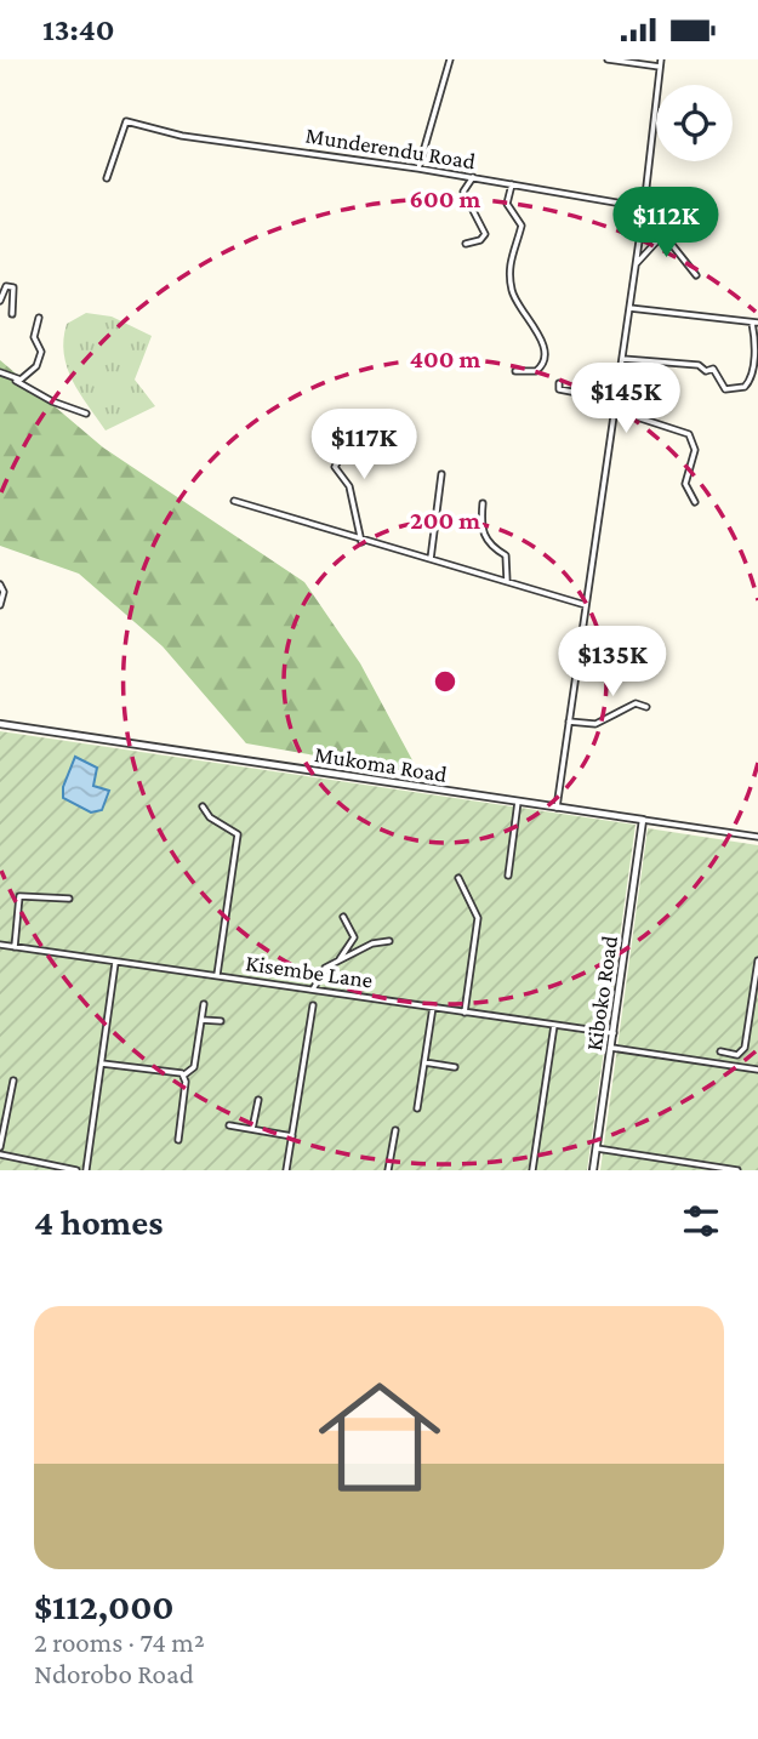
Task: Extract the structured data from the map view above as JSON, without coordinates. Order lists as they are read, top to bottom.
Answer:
{
  "streets": {
    "street": [
      "Munderendu Road",
      "Mukoma Road",
      "Kisembe Lane",
      "Kiboko Road"
    ]
  },
  "crossings": [
    ["Mukoma Road", "Kiboko Road"],
    ["Kisembe Lane", "Kiboko Road"]
  ],
  "page": {
    "status": "13:40",
    "price": [
      "$112K",
      "$145K",
      "$117K",
      "$135K"
    ],
    "heading": "4 homes",
    "list": [
      {
        "name": "$112,000",
        "note": "2 rooms · 74 m² · Ndorobo Road"
      }
    ]
  },
  "rings": ["600 m", "400 m", "200 m"]
}
